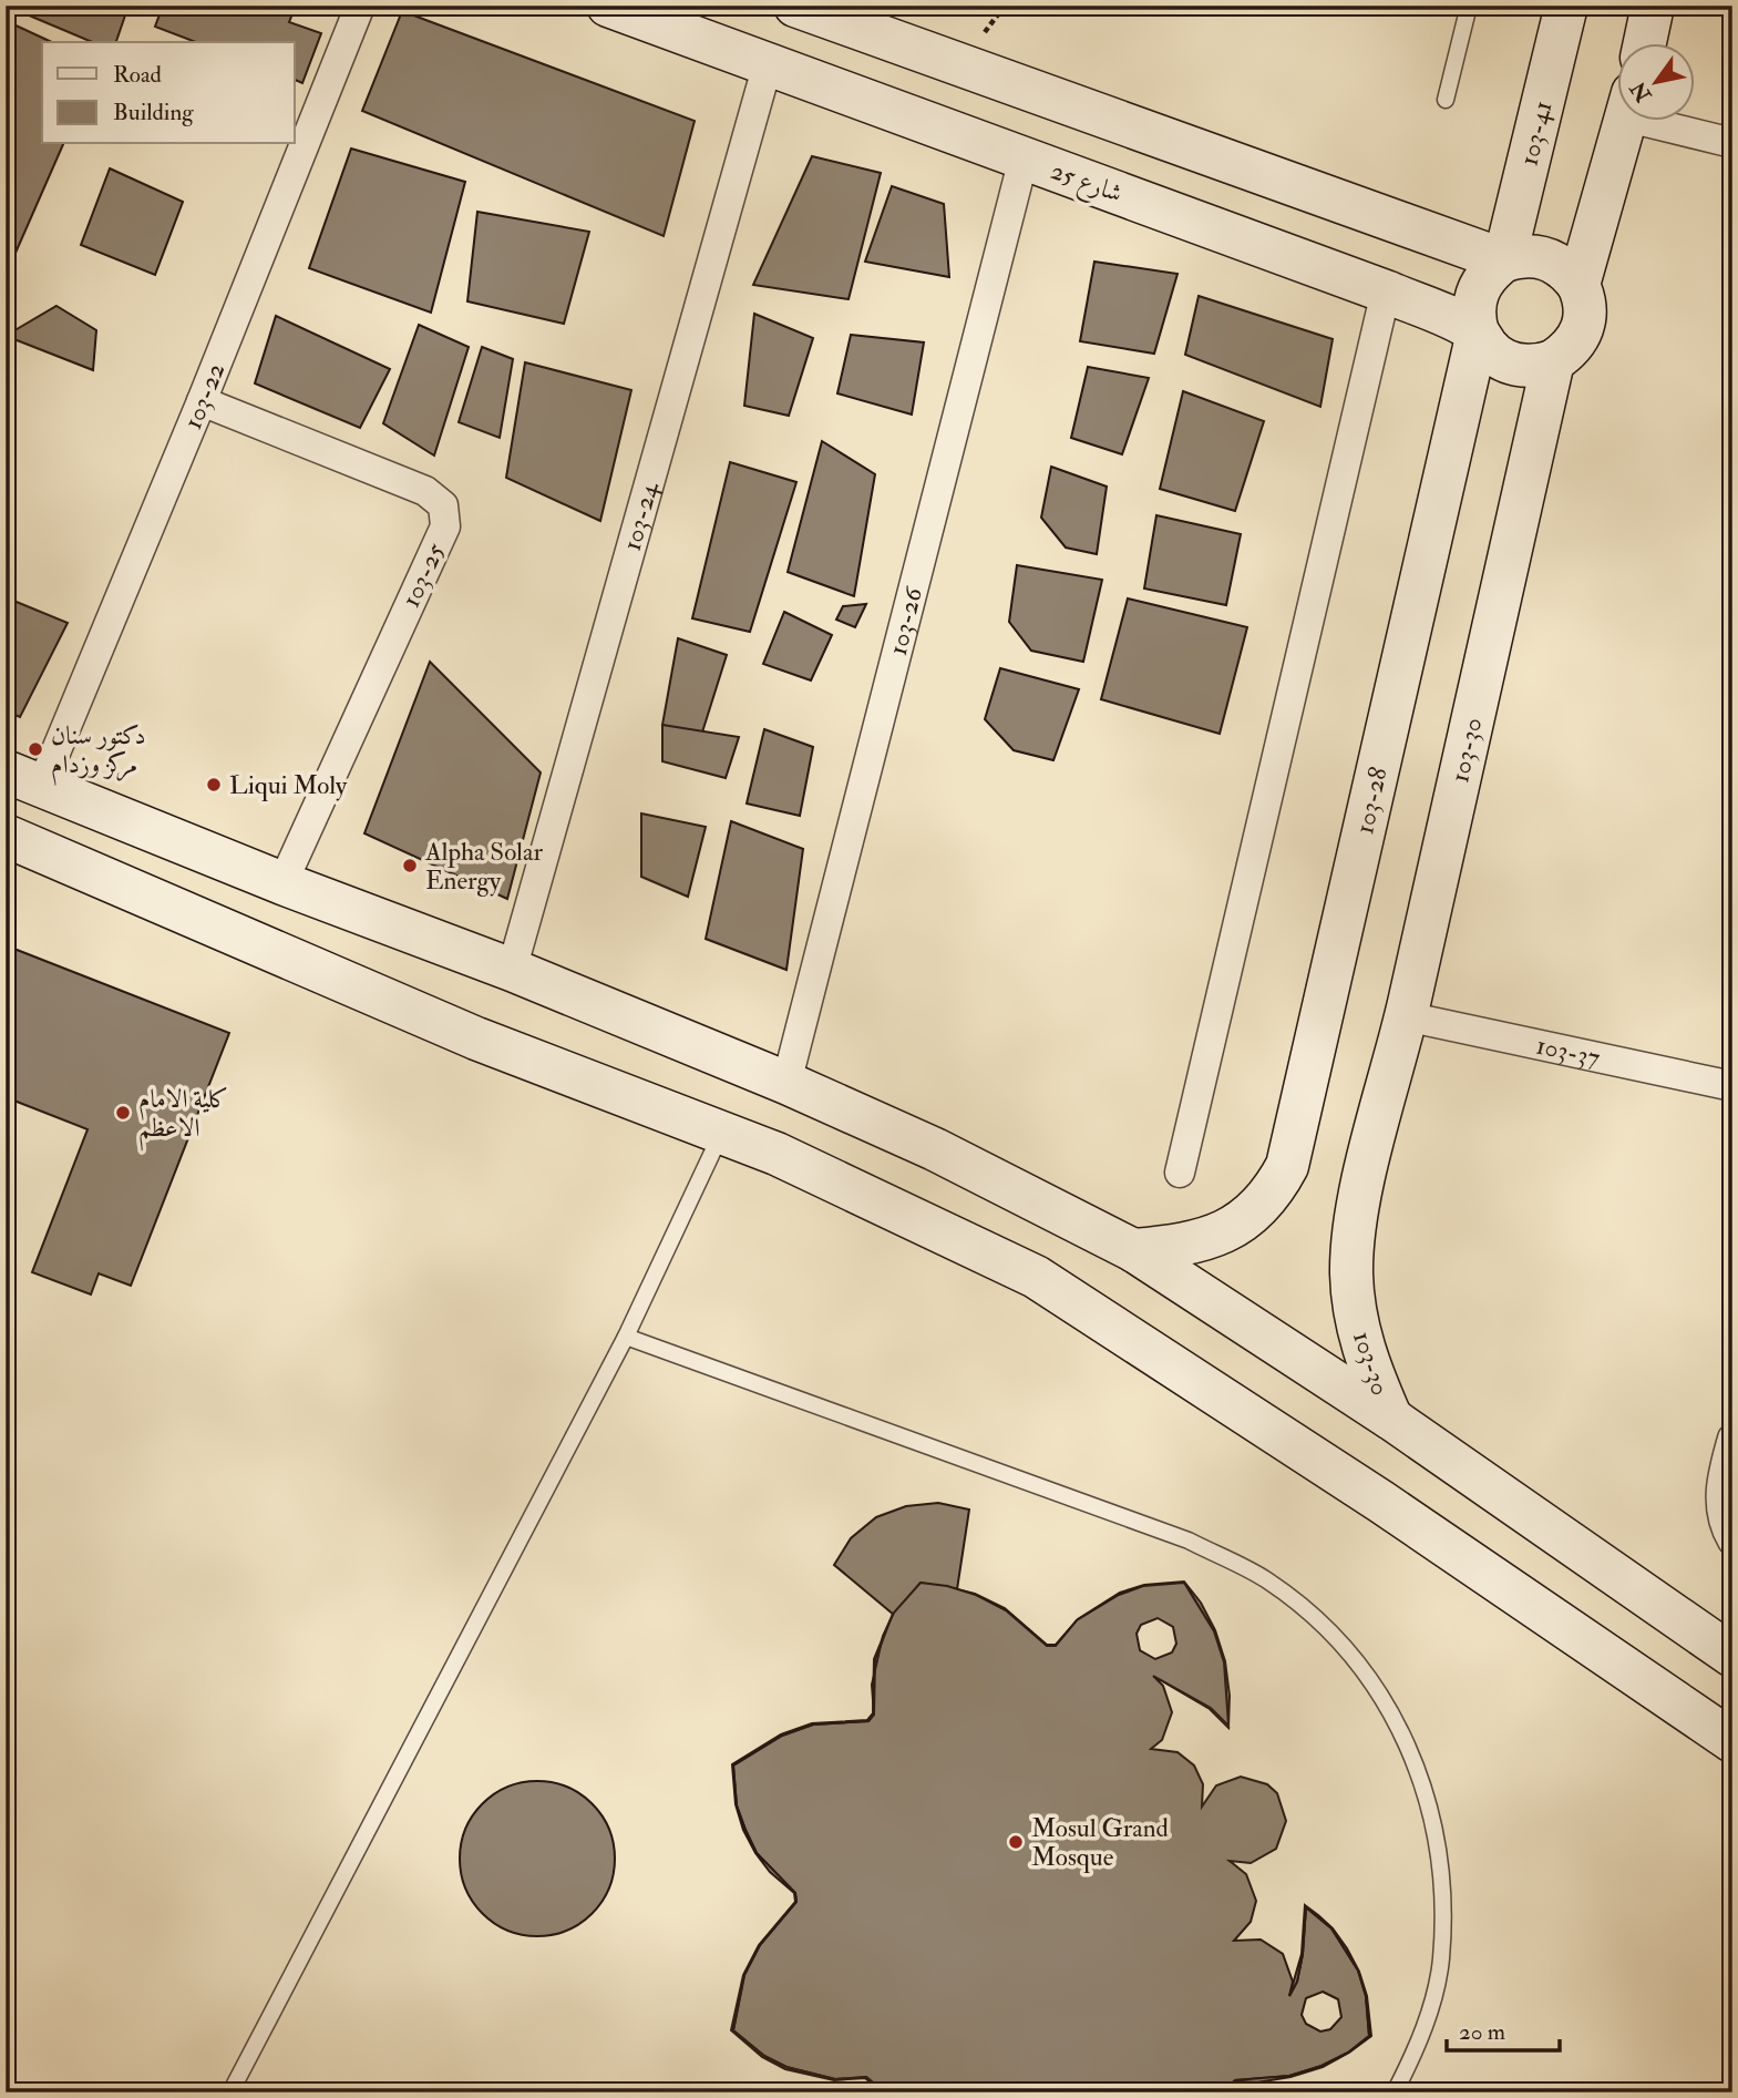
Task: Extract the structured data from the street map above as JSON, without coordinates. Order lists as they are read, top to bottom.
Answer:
{
  "streets": {
    "street": [
      "103-41",
      "شارع 25",
      "103-22",
      "103-24",
      "103-25",
      "103-26",
      "103-30",
      "103-28",
      "103-37"
    ]
  },
  "crossings": [
    ["103-41", "شارع 25"],
    ["103-41", "103-30"],
    ["103-41", "103-28"],
    ["شارع 25", "103-24"],
    ["شارع 25", "103-26"],
    ["شارع 25", "103-30"],
    ["شارع 25", "103-28"],
    ["103-22", "103-25"],
    ["103-30", "103-28"],
    ["103-30", "103-37"]
  ],
  "places": [
    "دكتور سنان مركز وزدام",
    "Liqui Moly",
    "Alpha Solar Energy",
    "كلية الامام الاعظم",
    "Mosul Grand Mosque"
  ],
  "legend": ["Road", "Building"],
  "scale_bar": "20 m",
  "north": "bottom left"
}
